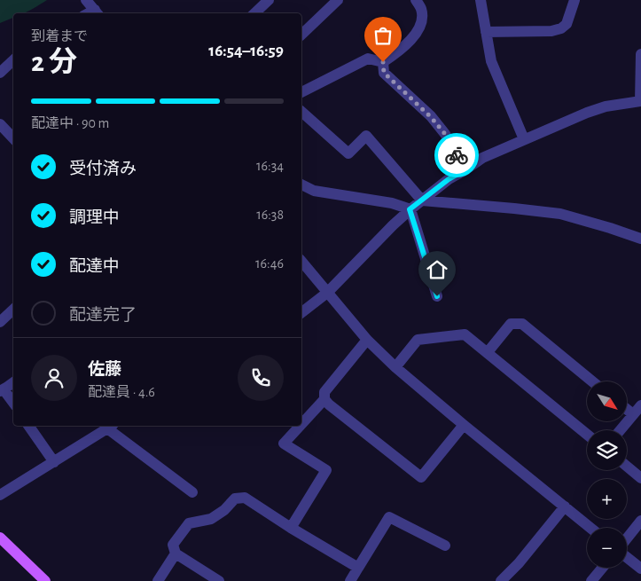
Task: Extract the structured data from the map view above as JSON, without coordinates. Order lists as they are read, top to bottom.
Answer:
{
  "north": "bottom right",
  "page": {
    "heading": ["2 分", "到着まで", "16:54–16:59"],
    "panel": ["佐藤", "配達員 · 4.6"],
    "bar": "配達中 · 90 m",
    "list": [
      ["受付済み", "16:34"],
      ["調理中", "16:38"],
      ["配達中", "16:46"],
      "配達完了"
    ],
    "map_buttons": ["+", "−"]
  }
}
